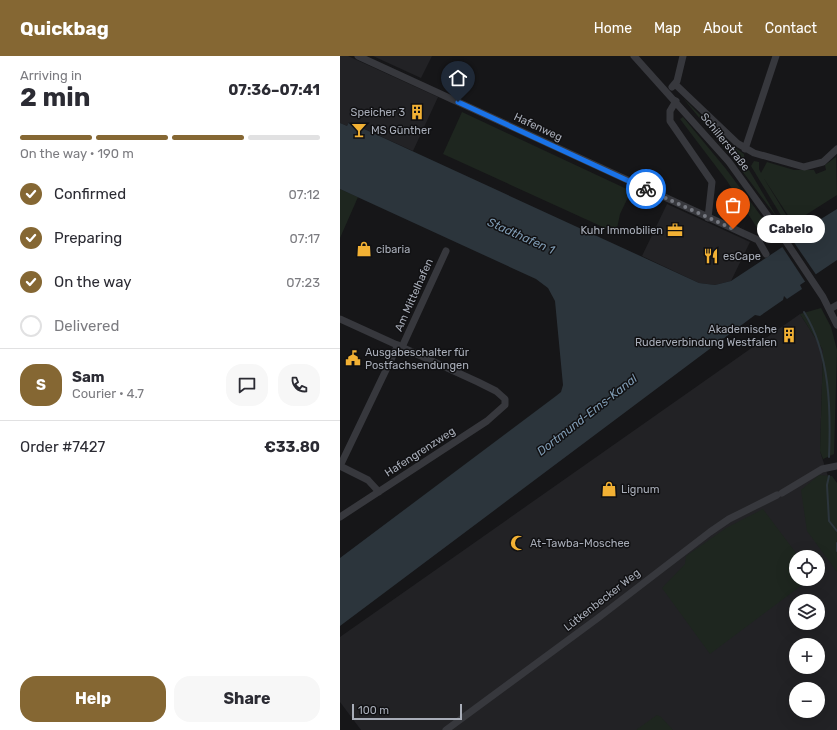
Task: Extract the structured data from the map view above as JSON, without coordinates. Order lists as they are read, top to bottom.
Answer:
{
  "streets": {
    "street": [
      "Hafenweg",
      "Schillerstraße",
      "Am Mittelhafen",
      "Hafengrenzweg",
      "Lütkenbecker Weg"
    ]
  },
  "crossings": [
    ["Am Mittelhafen", "Hafengrenzweg"]
  ],
  "water": ["Stadthafen 1", "Dortmund-Ems-Kanal"],
  "places": {
    "building": ["Speicher 3", "Akademische Ruderverbindung Westfalen"],
    "bar": ["MS Günther"],
    "other": ["Cabelo"],
    "office": ["Kuhr Immobilien"],
    "shop": ["cibaria", "Lignum"],
    "restaurant": ["esCape"],
    "public building": ["Ausgabeschalter für Postfachsendungen"],
    "mosque": ["At-Tawba-Moschee"]
  },
  "scale_bar": "100 m",
  "page": {
    "header": "Quickbag",
    "nav": [
      "Home",
      "Map",
      "About",
      "Contact"
    ],
    "heading": ["2 min", "Arriving in", "07:36–07:41"],
    "panel": [
      "Sam",
      "Courier · 4.7",
      "Order #7427",
      "€33.80"
    ],
    "bar": "On the way · 190 m",
    "list": [
      ["Confirmed", "07:12"],
      ["Preparing", "07:17"],
      ["On the way", "07:23"],
      "Delivered"
    ],
    "bubble": "Cabelo",
    "round": "S",
    "map_buttons": ["+", "−"],
    "buttons": ["Help", "Share"],
    "scale": "100 m"
  }
}
